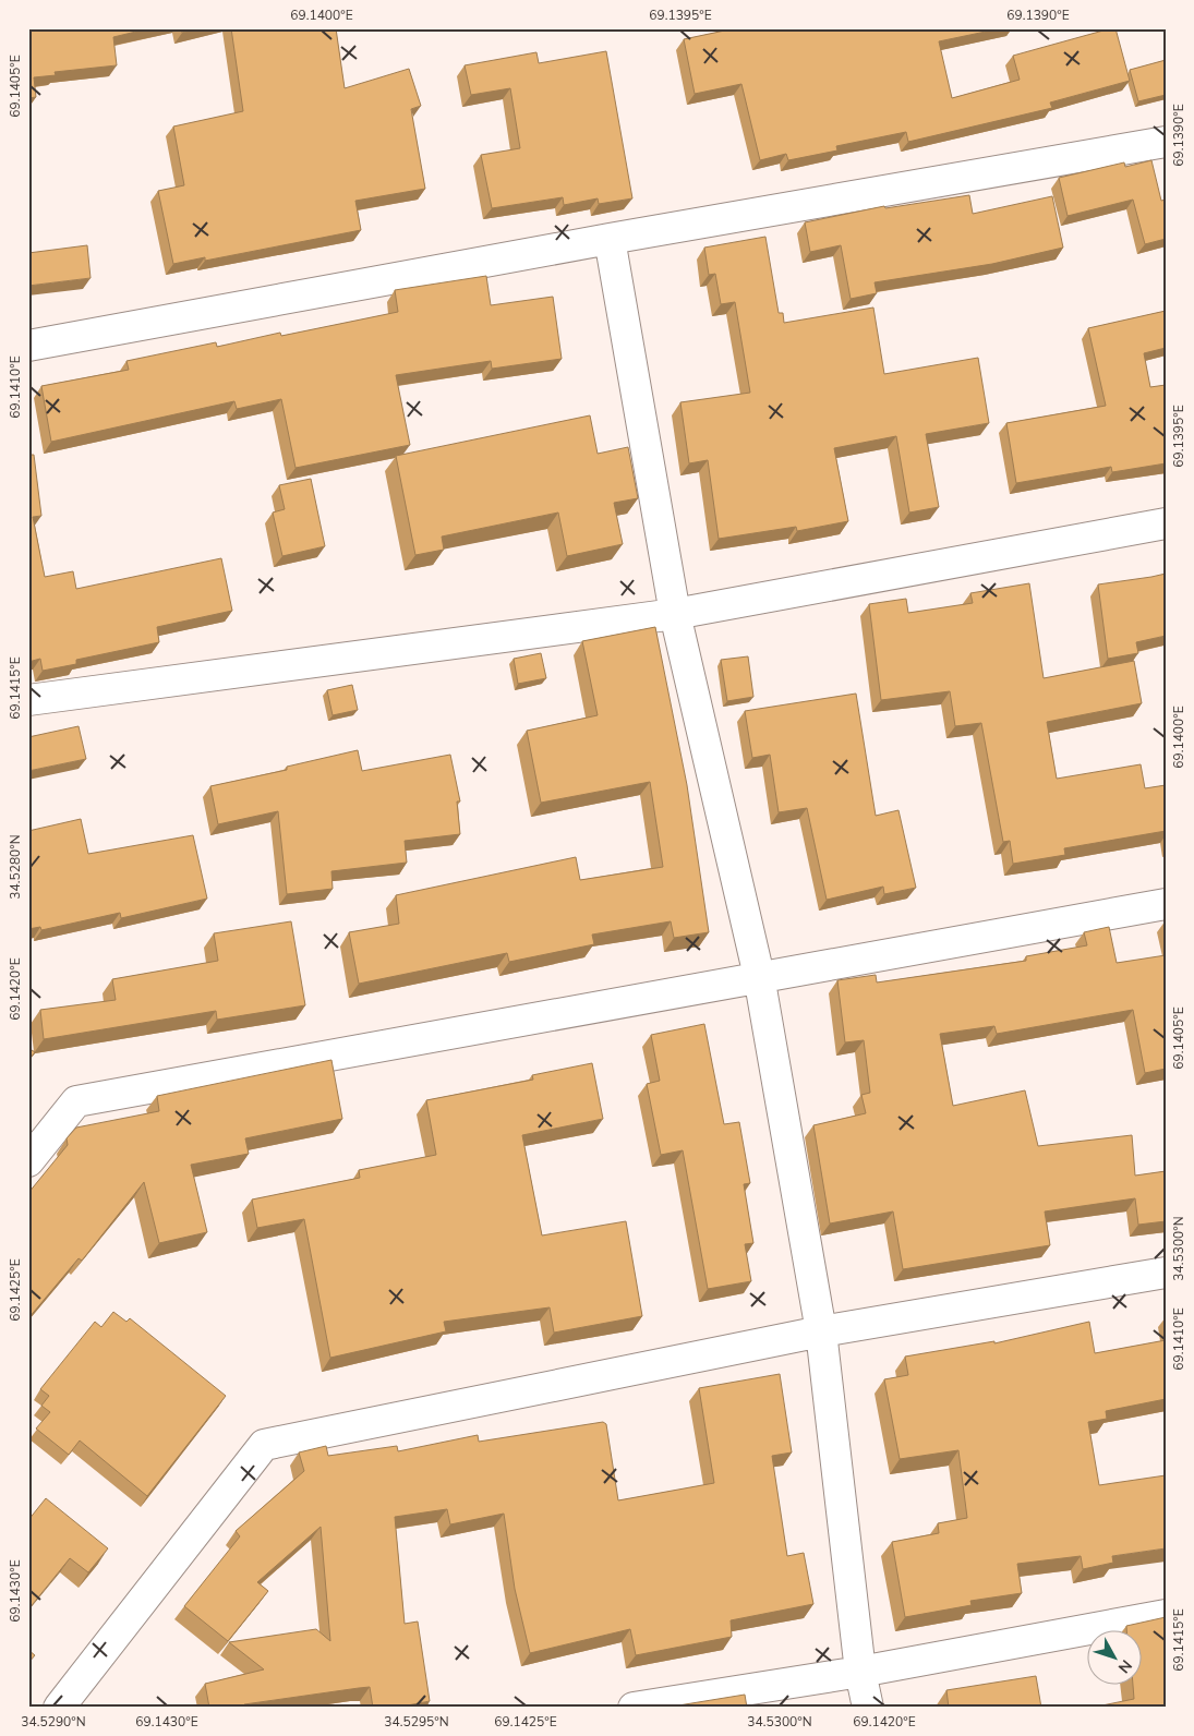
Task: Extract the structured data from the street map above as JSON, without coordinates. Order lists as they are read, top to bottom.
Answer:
{
  "north": "bottom right",
  "coordinates": [
    "69.1400°E",
    "69.1395°E",
    "69.1390°E",
    "69.1405°E",
    "69.1410°E",
    "69.1415°E",
    "34.5280°N",
    "69.1420°E",
    "34.5300°N",
    "69.1425°E",
    "69.1430°E",
    "34.5290°N",
    "34.5295°N"
  ]
}
